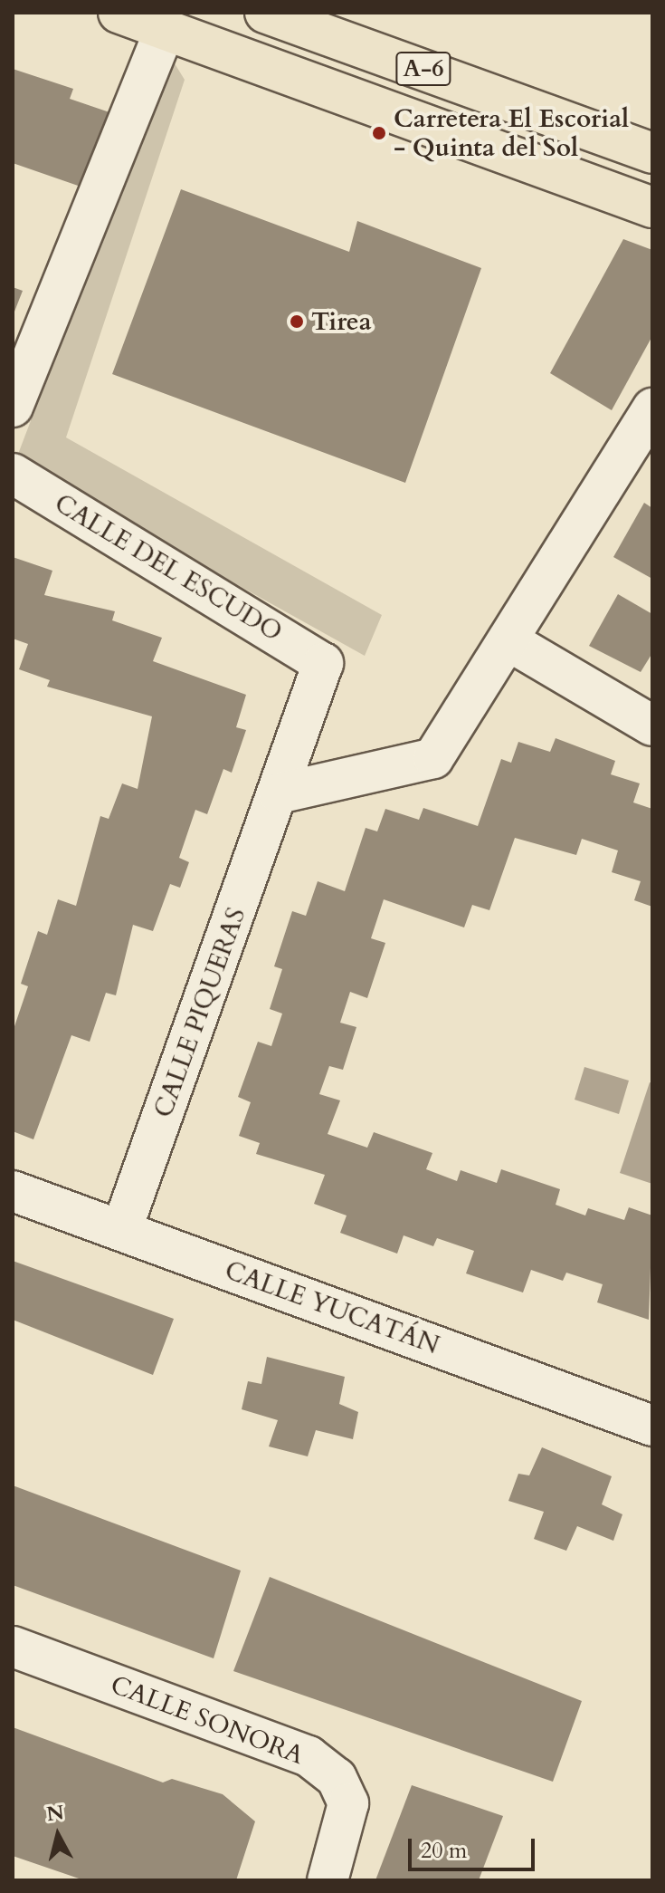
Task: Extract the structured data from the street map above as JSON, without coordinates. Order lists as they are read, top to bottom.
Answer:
{
  "streets": {
    "highway": ["A-6"],
    "street": [
      "CALLE DEL ESCUDO",
      "CALLE PIQUERAS",
      "CALLE YUCATÁN",
      "CALLE SONORA"
    ]
  },
  "crossings": [
    ["CALLE DEL ESCUDO", "CALLE PIQUERAS"],
    ["CALLE PIQUERAS", "CALLE YUCATÁN"]
  ],
  "places": ["Carretera El Escorial - Quinta del Sol", "Tirea"],
  "scale_bar": "20 m",
  "north": "top"
}
